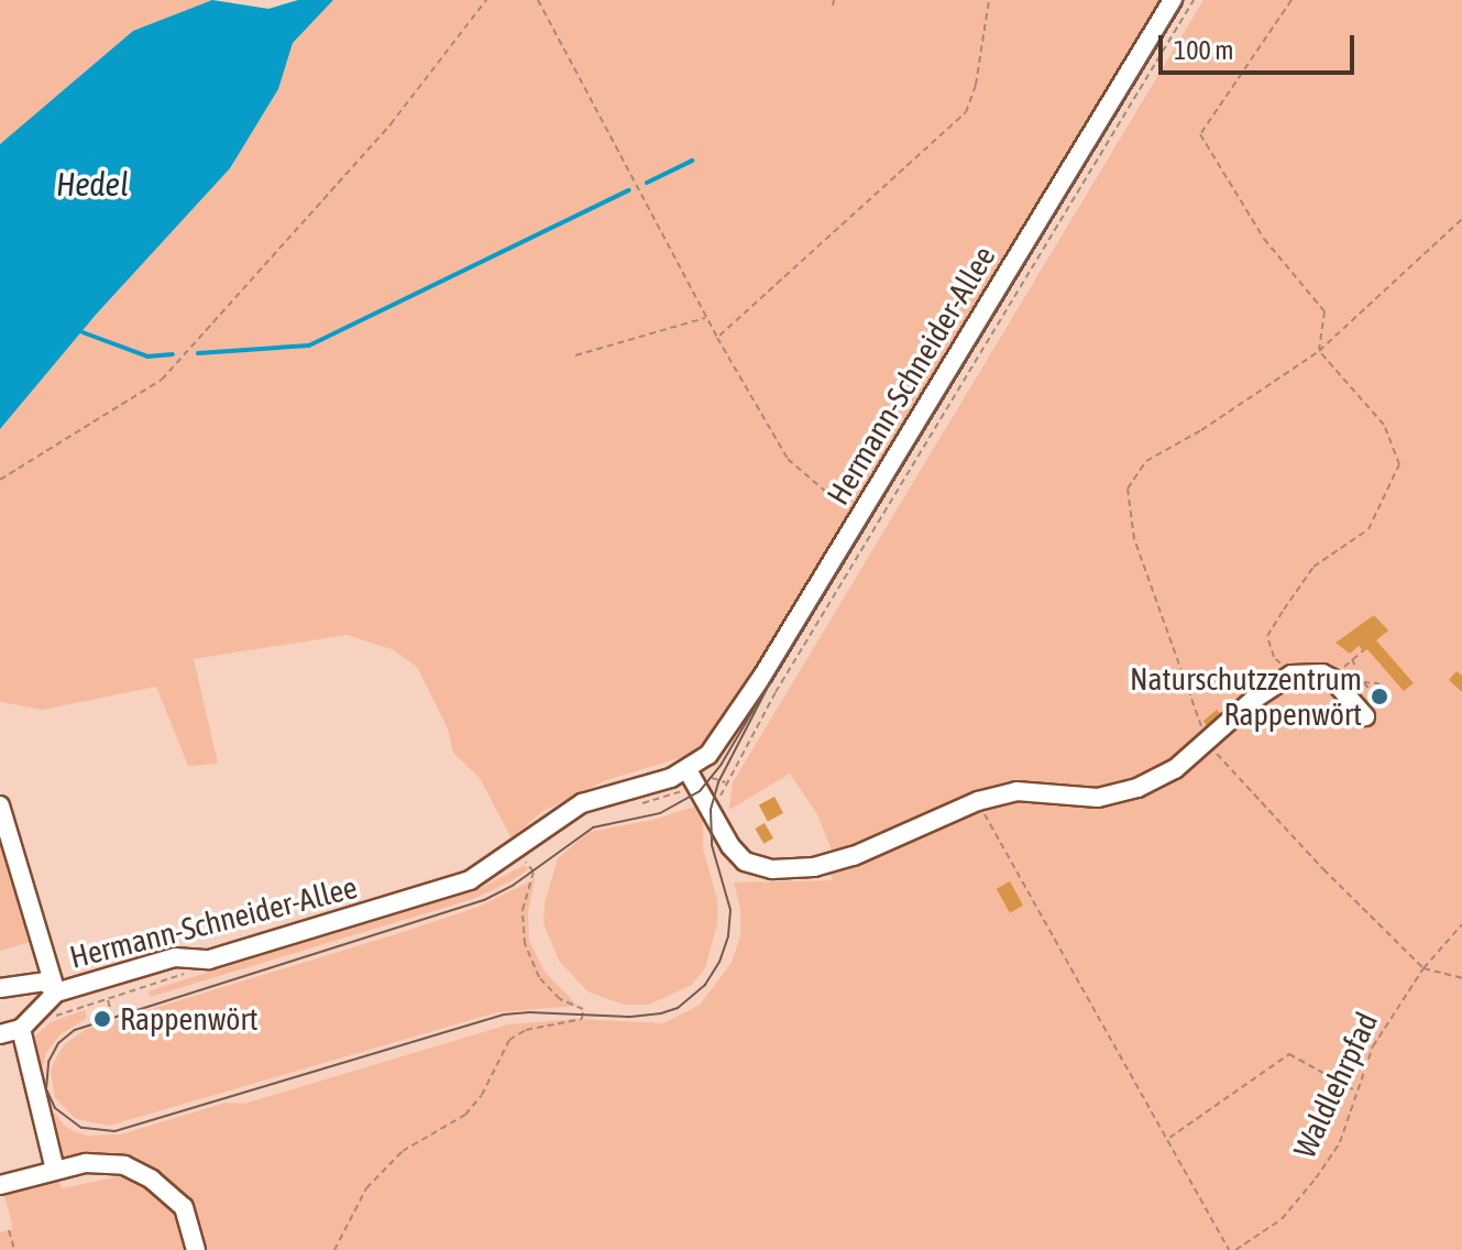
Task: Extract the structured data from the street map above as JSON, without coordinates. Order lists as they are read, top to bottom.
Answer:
{
  "streets": {
    "street": ["Hermann-Schneider-Allee"],
    "path": ["Waldlehrpfad"]
  },
  "water": ["Hedel"],
  "places": ["Naturschutzzentrum Rappenwört", "Rappenwört"],
  "scale_bar": "100 m"
}
